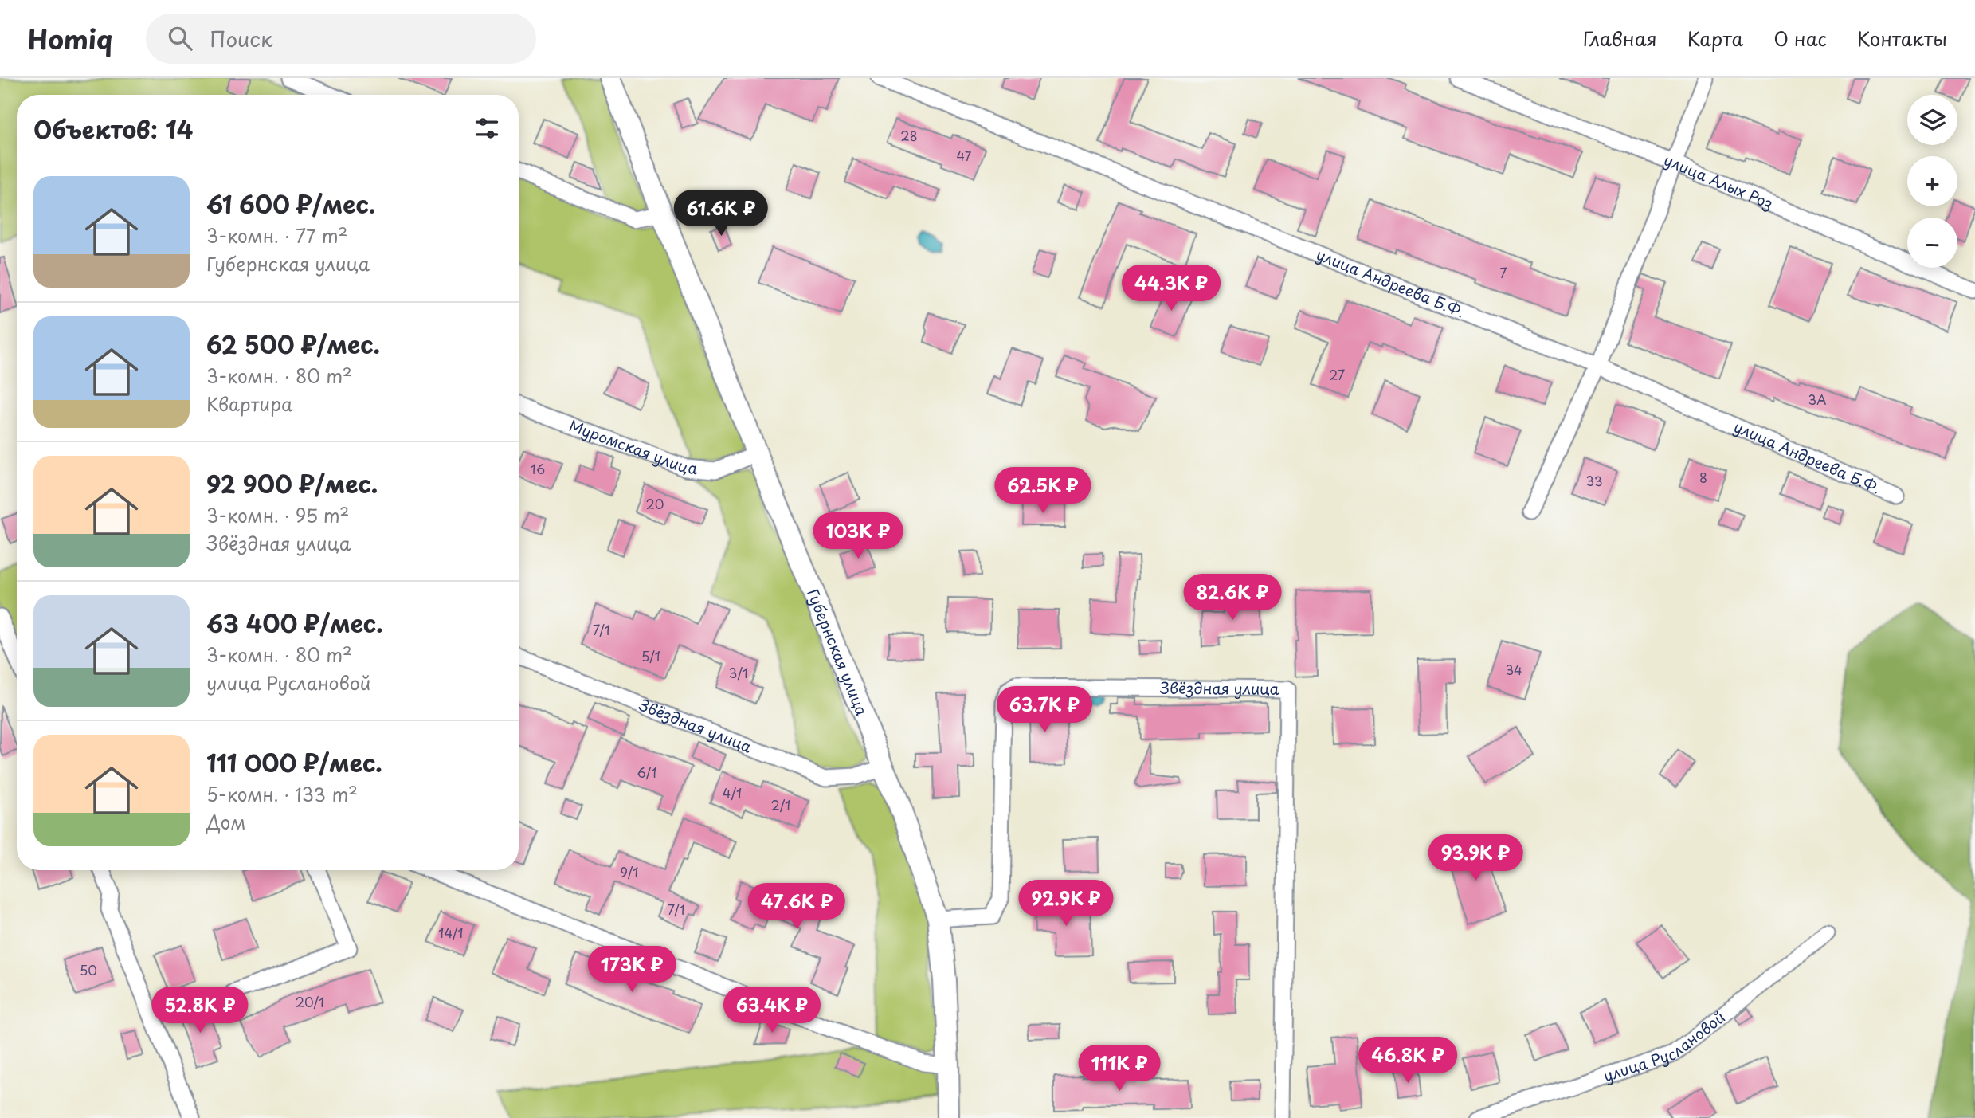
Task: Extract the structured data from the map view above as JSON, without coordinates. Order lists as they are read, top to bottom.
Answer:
{
  "streets": {
    "street": [
      "улица Алых Роз",
      "улица Андреева Б.Ф.",
      "Муромская улица",
      "Губернская улица",
      "Звёздная улица",
      "улица Руслановой"
    ]
  },
  "crossings": [
    ["Муромская улица", "Губернская улица"],
    ["Губернская улица", "Звёздная улица"]
  ],
  "house_numbers": [
    "28",
    "47",
    "7",
    "27",
    "3А",
    "16",
    "8",
    "33",
    "20",
    "7/1",
    "5/1",
    "34",
    "3/1",
    "6/1",
    "4/1",
    "2/1",
    "9/1",
    "7/1",
    "14/1",
    "50",
    "20/1"
  ],
  "page": {
    "header": "Homiq",
    "search": "Поиск",
    "nav": [
      "Главная",
      "Карта",
      "О нас",
      "Контакты"
    ],
    "map_buttons": ["+", "−"],
    "heading": "Объектов: 14",
    "list": [
      {
        "name": "61 600 ₽/мес.",
        "note": "3-комн. · 77 m² · Губернская улица"
      },
      {
        "name": "62 500 ₽/мес.",
        "note": "3-комн. · 80 m² · Квартира"
      },
      {
        "name": "92 900 ₽/мес.",
        "note": "3-комн. · 95 m² · Звёздная улица"
      },
      {
        "name": "63 400 ₽/мес.",
        "note": "3-комн. · 80 m² · улица Руслановой"
      },
      {
        "name": "111 000 ₽/мес.",
        "note": "5-комн. · 133 m² · Дом"
      }
    ],
    "price": [
      "61.6K ₽",
      "44.3K ₽",
      "62.5K ₽",
      "103K ₽",
      "82.6K ₽",
      "63.7K ₽",
      "93.9K ₽",
      "92.9K ₽",
      "47.6K ₽",
      "173K ₽",
      "52.8K ₽",
      "63.4K ₽",
      "46.8K ₽",
      "111K ₽"
    ]
  }
}
